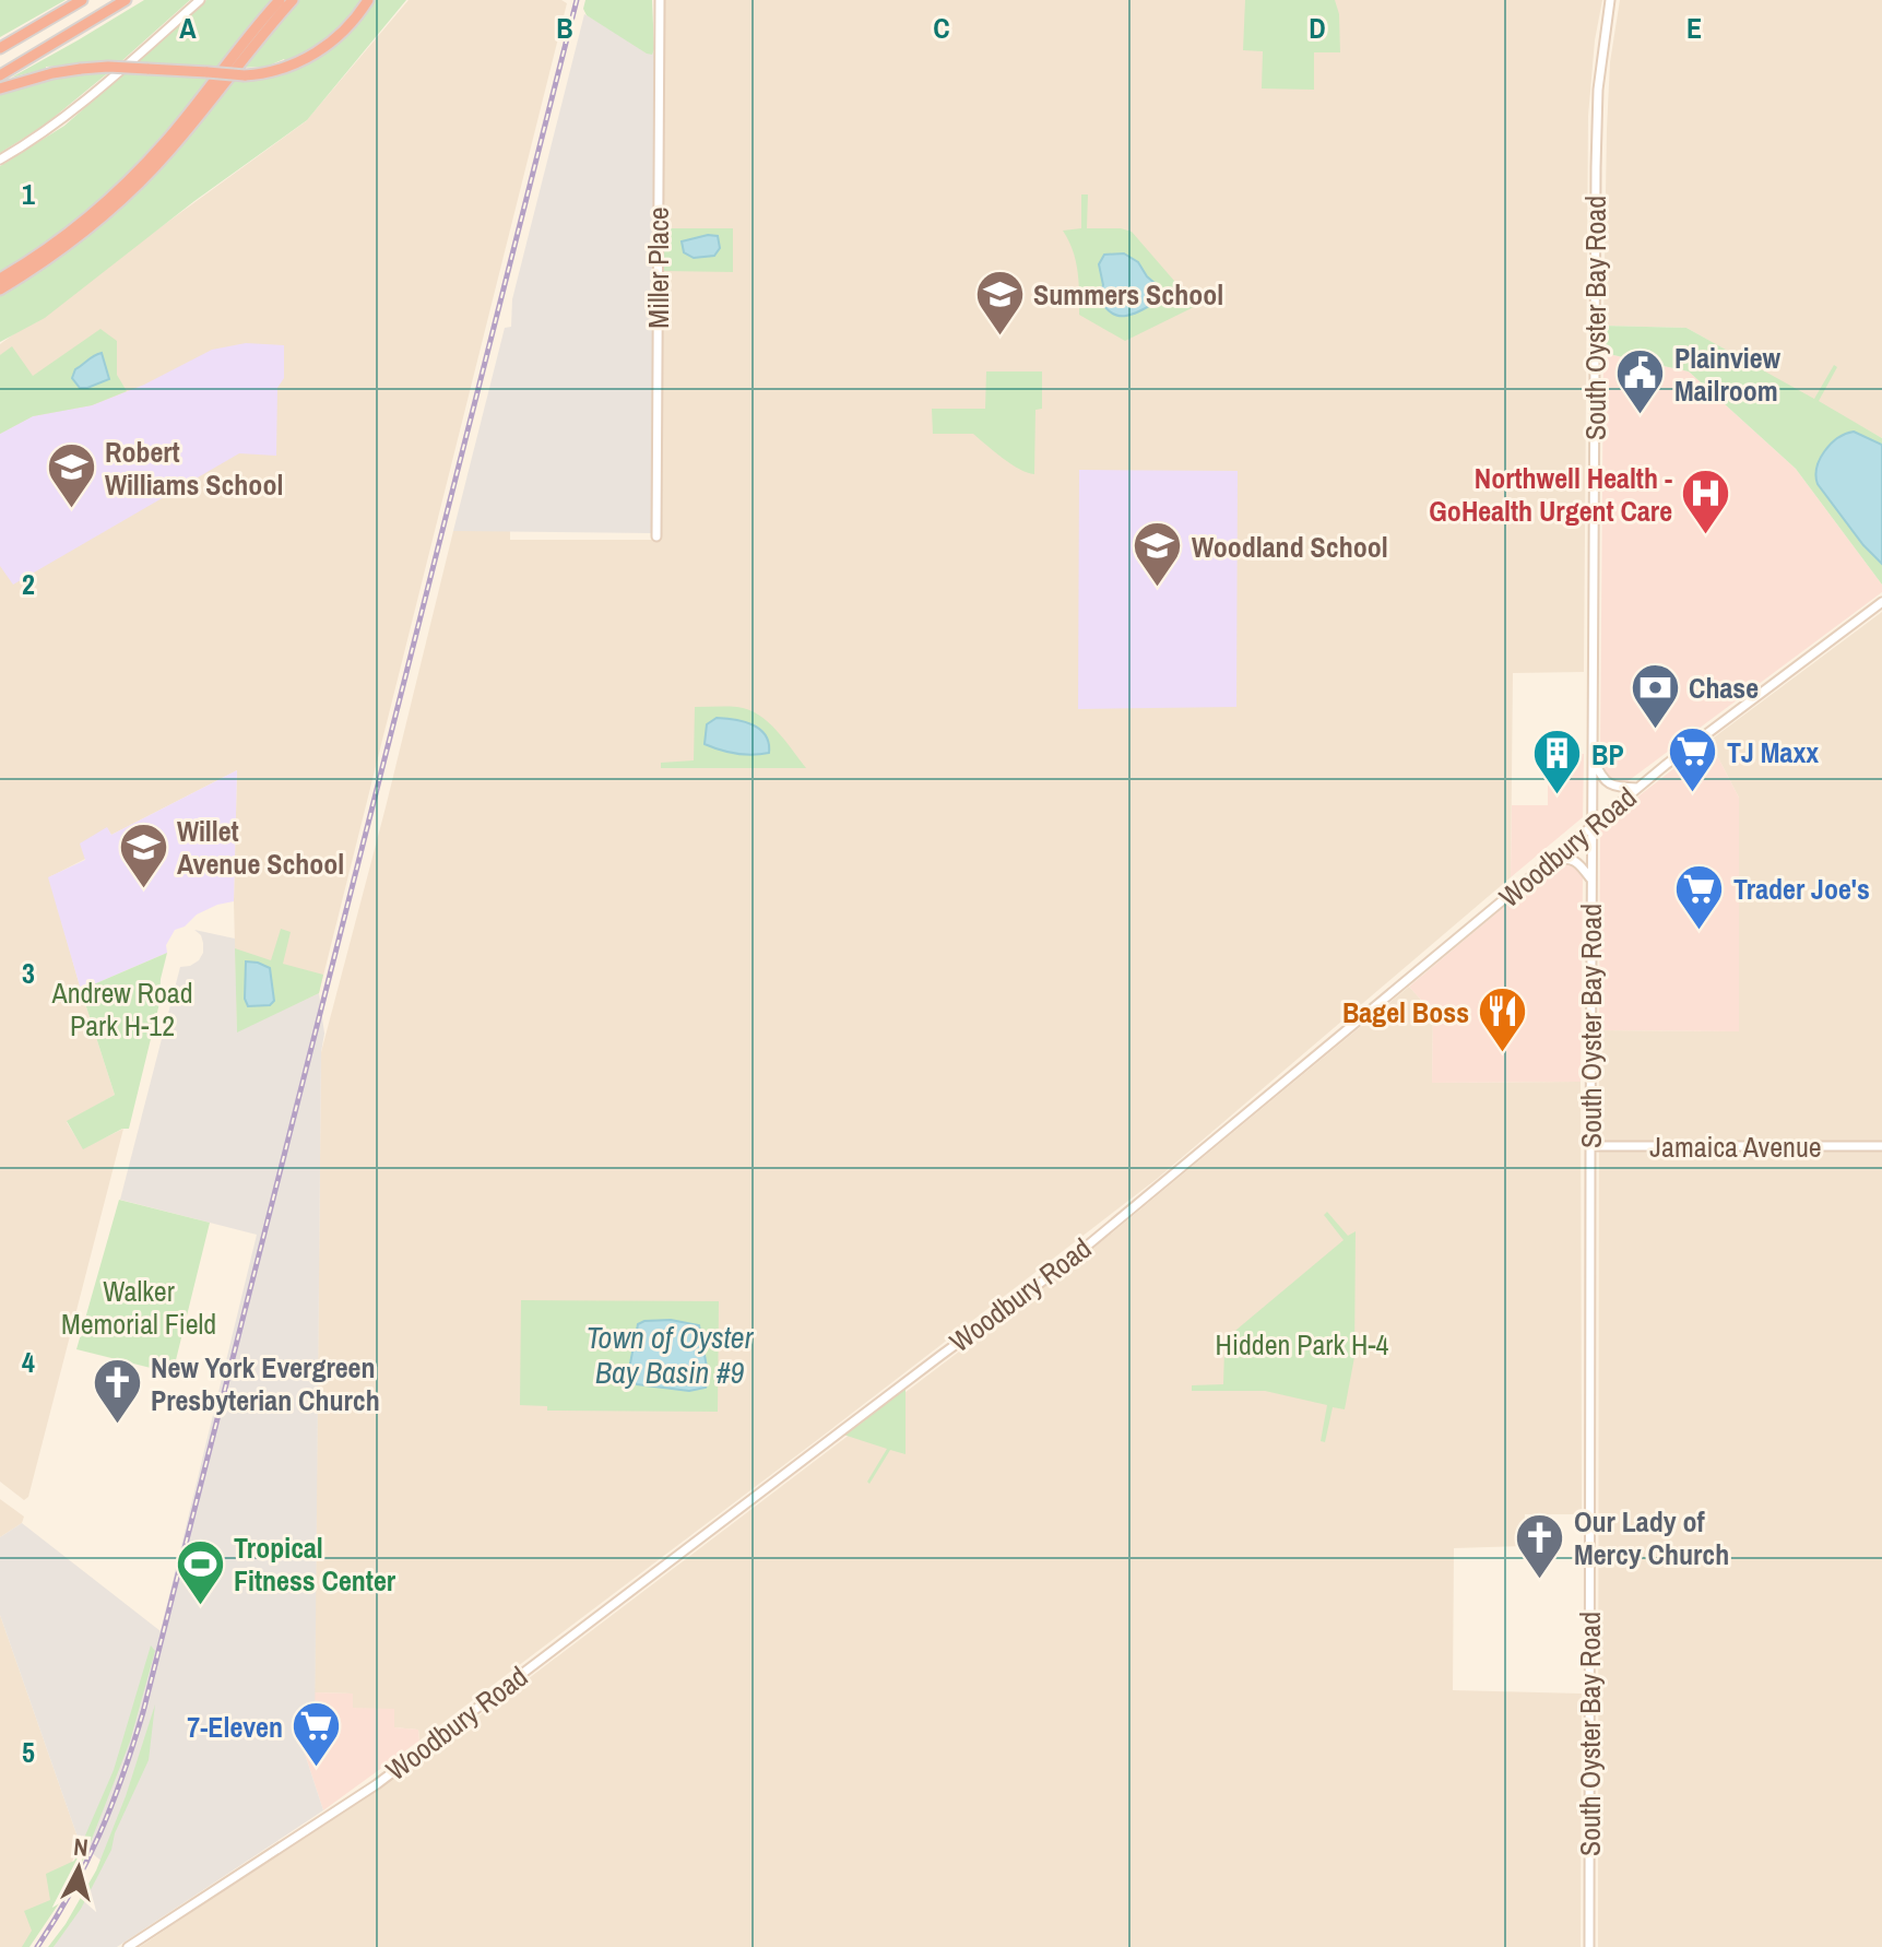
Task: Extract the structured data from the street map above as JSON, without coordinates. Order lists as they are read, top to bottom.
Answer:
{
  "streets": {
    "main road": [
      "Miller Place",
      "South Oyster Bay Road",
      "Woodbury Road",
      "Jamaica Avenue"
    ]
  },
  "crossings": [
    ["South Oyster Bay Road", "Woodbury Road"],
    ["South Oyster Bay Road", "Jamaica Avenue"]
  ],
  "water": ["Town of Oyster Bay Basin #9"],
  "parks": ["Andrew Road Park H-12", "Walker Memorial Field", "Hidden Park H-4"],
  "places": {
    "school or university": [
      "Summers School",
      "Robert Williams School",
      "Woodland School",
      "Willet Avenue School"
    ],
    "public building": ["Plainview Mailroom"],
    "hospital": ["Northwell Health - GoHealth Urgent Care"],
    "bank": ["Chase"],
    "supermarket": ["TJ Maxx", "Trader Joe's", "7-Eleven"],
    "building": ["BP"],
    "restaurant": ["Bagel Boss"],
    "church": ["New York Evergreen Presbyterian Church", "Our Lady of Mercy Church"],
    "sports": ["Tropical Fitness Center"]
  },
  "north": "top",
  "grid": {
    "columns": [
      "A",
      "B",
      "C",
      "D",
      "E"
    ],
    "rows": [
      "1",
      "2",
      "3",
      "4",
      "5"
    ]
  }
}
